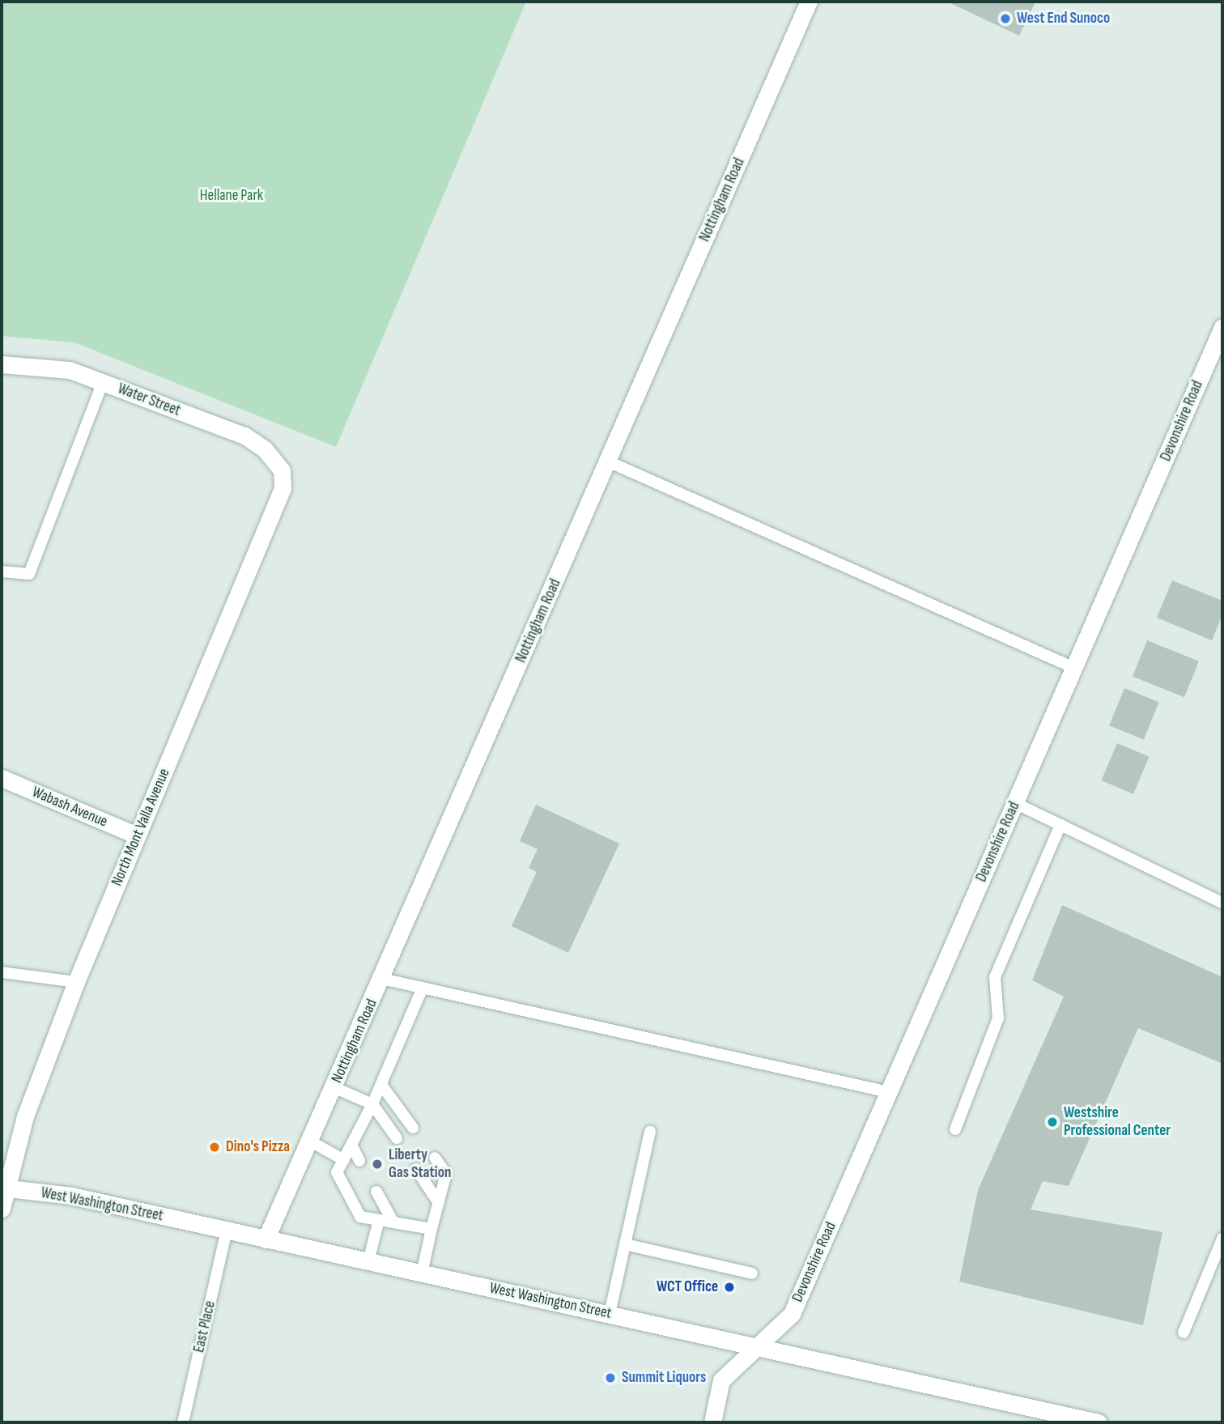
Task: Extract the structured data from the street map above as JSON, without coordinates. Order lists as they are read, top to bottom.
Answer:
{
  "streets": {
    "street": [
      "Nottingham Road",
      "Water Street",
      "Devonshire Road",
      "Wabash Avenue",
      "North Mont Valla Avenue",
      "West Washington Street"
    ],
    "lane": ["East Place"]
  },
  "crossings": [
    ["Nottingham Road", "West Washington Street"],
    ["Water Street", "North Mont Valla Avenue"],
    ["Devonshire Road", "West Washington Street"],
    ["Wabash Avenue", "North Mont Valla Avenue"],
    ["North Mont Valla Avenue", "West Washington Street"],
    ["West Washington Street", "East Place"]
  ],
  "parks": ["Hellane Park"],
  "places": [
    "West End Sunoco",
    "Westshire Professional Center",
    "Dino's Pizza",
    "Liberty Gas Station",
    "WCT Office",
    "Summit Liquors"
  ]
}
